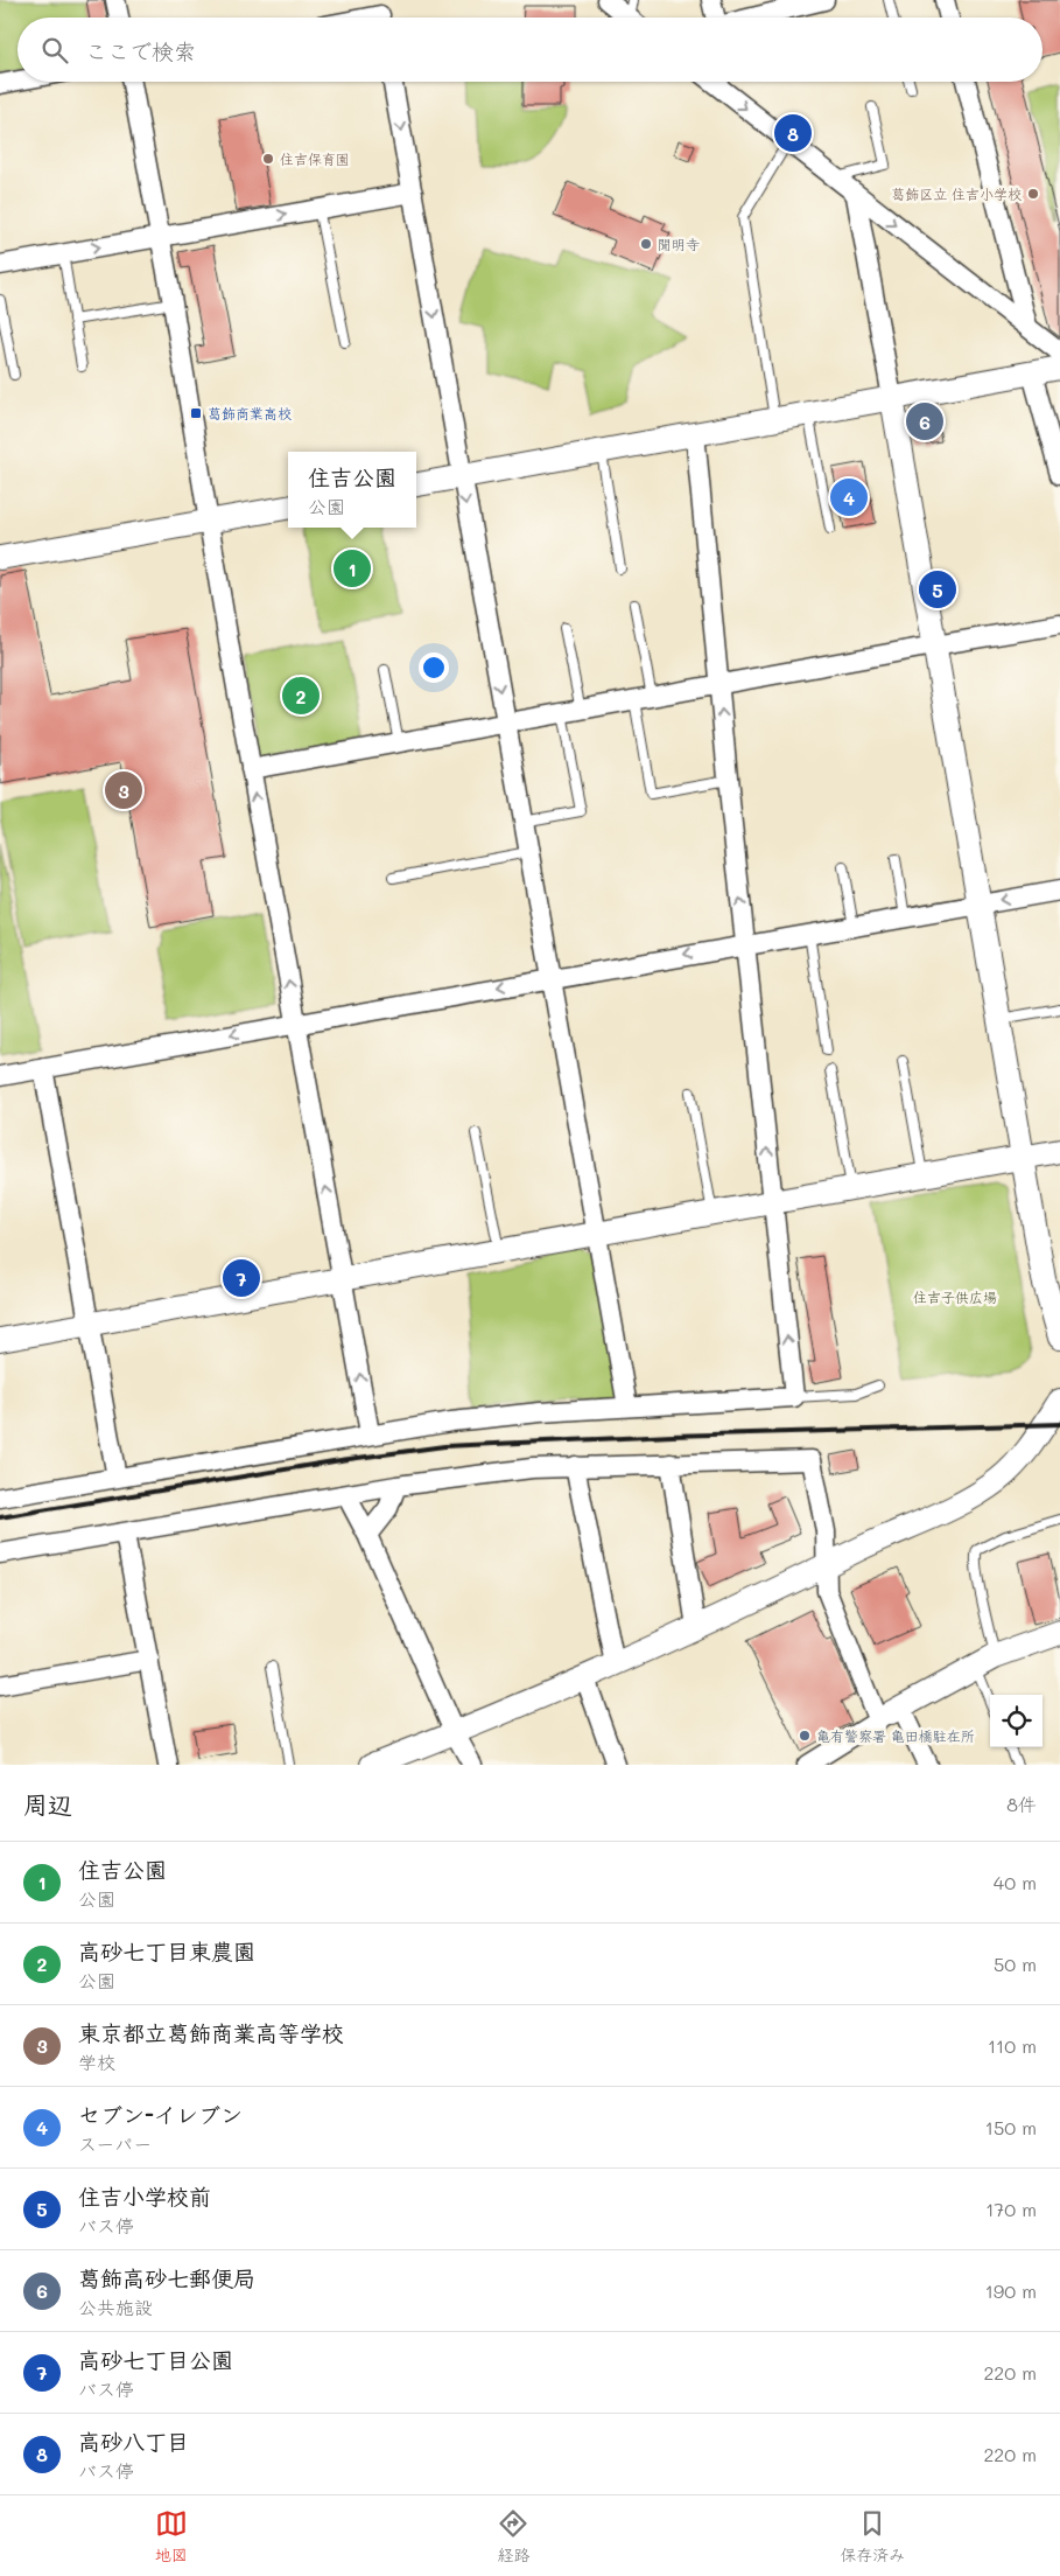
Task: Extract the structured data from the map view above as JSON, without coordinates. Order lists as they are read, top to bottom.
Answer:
{
  "parks": ["住吉子供広場"],
  "places": {
    "other": [
      "住吉保育園",
      "葛飾区立 住吉小学校",
      "聞明寺",
      "亀有警察署 亀田橋駐在所"
    ],
    "transit": ["葛飾商業高校"]
  },
  "page": {
    "search": "ここで検索",
    "pins": [
      "8",
      "6",
      "4",
      "1",
      "5",
      "2",
      "3",
      "7"
    ],
    "popup": ["住吉公園", "公園"],
    "heading": ["周辺", "8件"],
    "list": [
      {
        "mark": "1",
        "name": "住吉公園",
        "note": "公園",
        "value": "40 m"
      },
      {
        "mark": "2",
        "name": "高砂七丁目東農園",
        "note": "公園",
        "value": "50 m"
      },
      {
        "mark": "3",
        "name": "東京都立葛飾商業高等学校",
        "note": "学校",
        "value": "110 m"
      },
      {
        "mark": "4",
        "name": "セブン-イレブン",
        "note": "スーパー",
        "value": "150 m"
      },
      {
        "mark": "5",
        "name": "住吉小学校前",
        "note": "バス停",
        "value": "170 m"
      },
      {
        "mark": "6",
        "name": "葛飾高砂七郵便局",
        "note": "公共施設",
        "value": "190 m"
      },
      {
        "mark": "7",
        "name": "高砂七丁目公園",
        "note": "バス停",
        "value": "220 m"
      },
      {
        "mark": "8",
        "name": "高砂八丁目",
        "note": "バス停",
        "value": "220 m"
      }
    ],
    "nav": ["地図", "経路", "保存済み"]
  }
}
